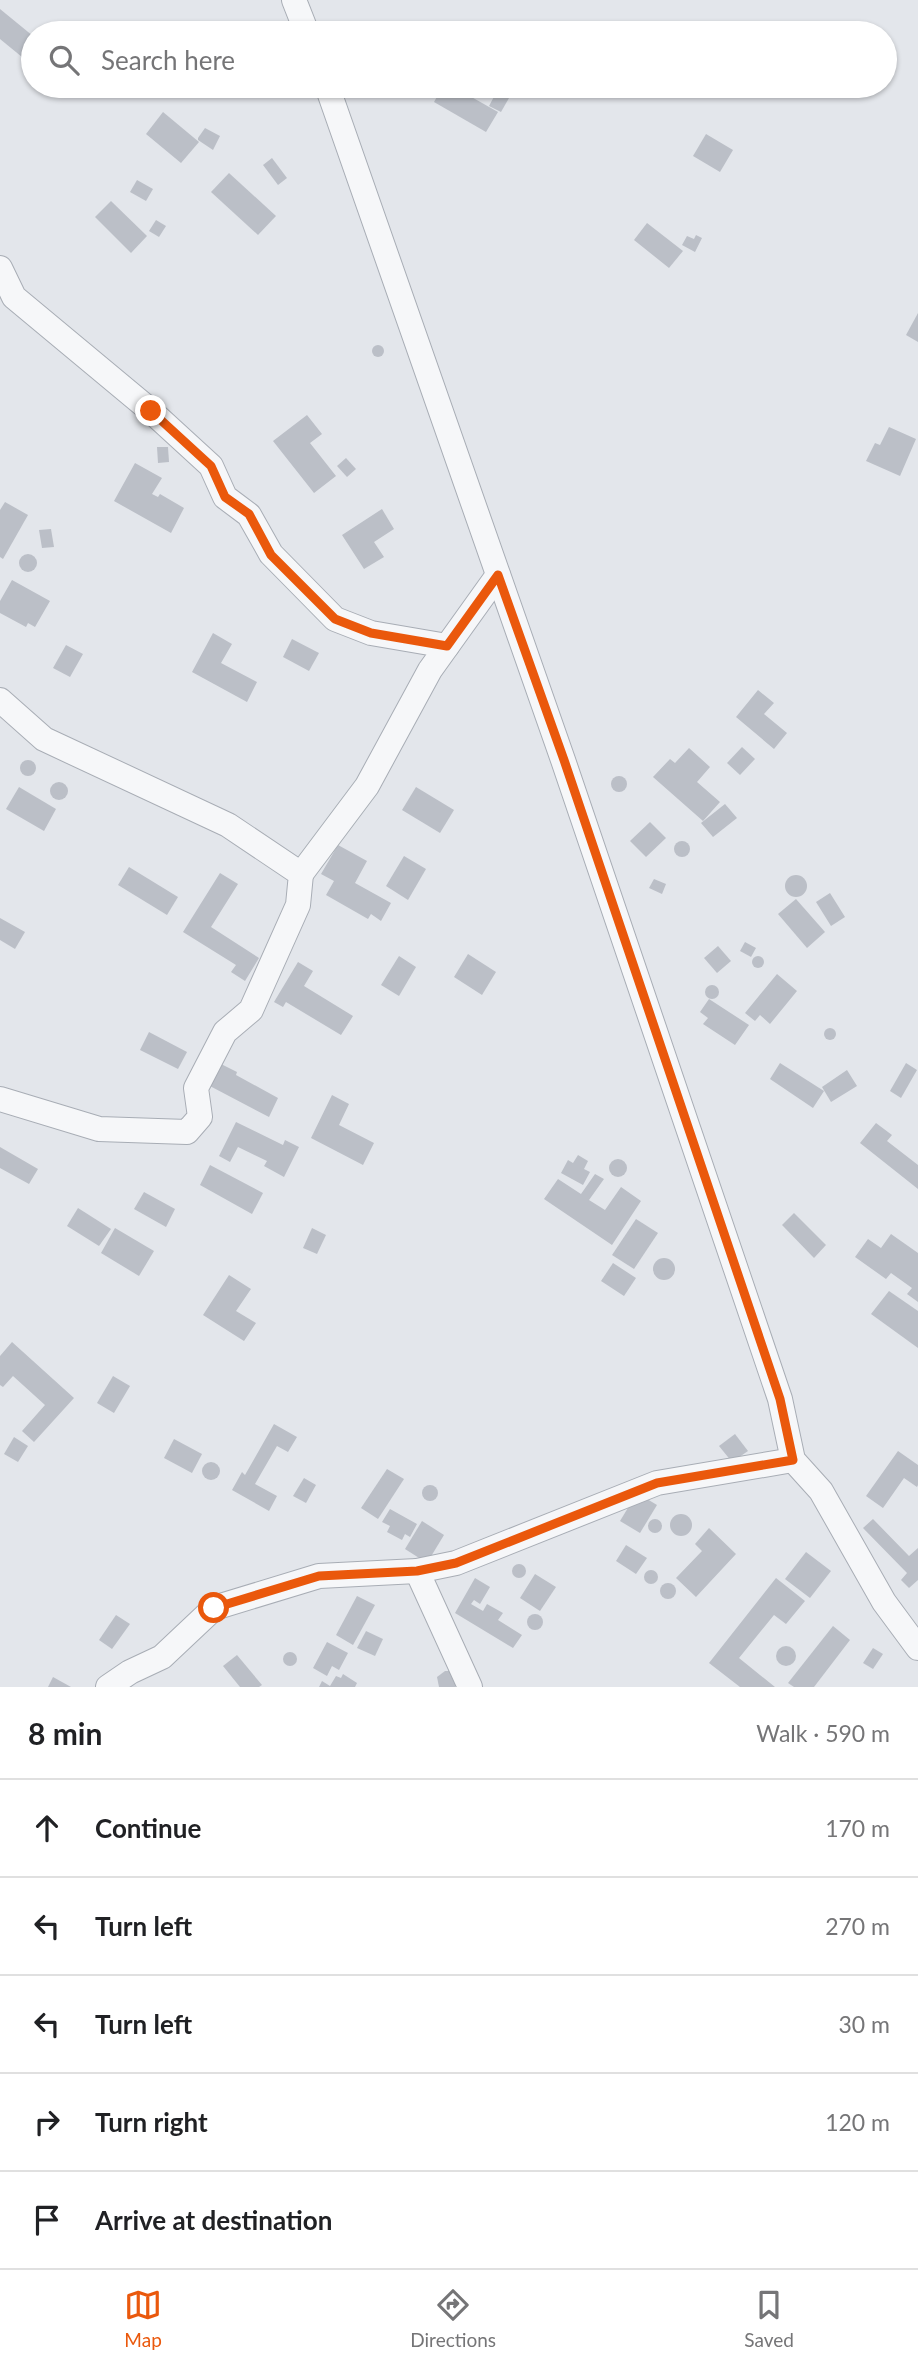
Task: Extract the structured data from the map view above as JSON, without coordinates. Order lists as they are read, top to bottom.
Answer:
{
  "page": {
    "search": "Search here",
    "heading": ["8 min", "Walk · 590 m"],
    "list": [
      ["Continue", "170 m"],
      ["Turn left", "270 m"],
      ["Turn left", "30 m"],
      ["Turn right", "120 m"],
      "Arrive at destination"
    ],
    "nav": ["Map", "Directions", "Saved"]
  }
}
